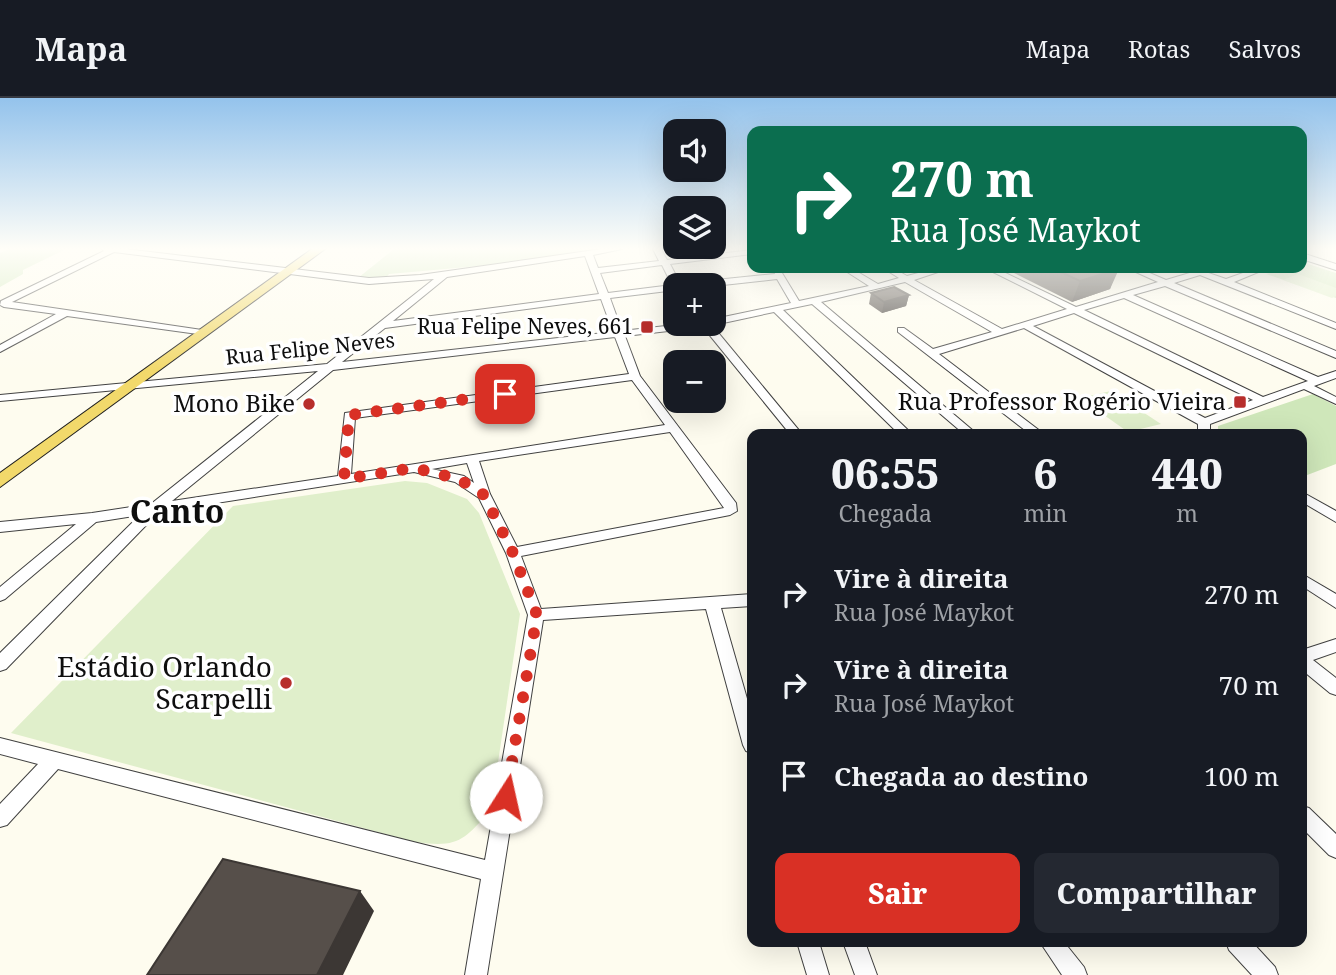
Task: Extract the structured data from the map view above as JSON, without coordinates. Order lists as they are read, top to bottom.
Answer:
{
  "streets": {
    "street": ["Rua Felipe Neves"]
  },
  "districts": ["Canto"],
  "places": {
    "transit": ["Rua Felipe Neves, 661", "Rua Professor Rogério Vieira"],
    "other": ["Mono Bike", "Estádio Orlando Scarpelli"]
  },
  "page": {
    "header": "Mapa",
    "nav": ["Mapa", "Rotas", "Salvos"],
    "map_buttons": ["+", "−"],
    "turn": ["270 m", "Rua José Maykot"],
    "eta": [
      "06:55",
      "Chegada",
      "6",
      "min",
      "440",
      "m"
    ],
    "list": [
      {
        "name": "Vire à direita",
        "note": "Rua José Maykot",
        "value": "270 m"
      },
      {
        "name": "Vire à direita",
        "note": "Rua José Maykot",
        "value": "70 m"
      },
      {
        "name": "Chegada ao destino",
        "value": "100 m"
      }
    ],
    "buttons": ["Sair", "Compartilhar"]
  }
}
